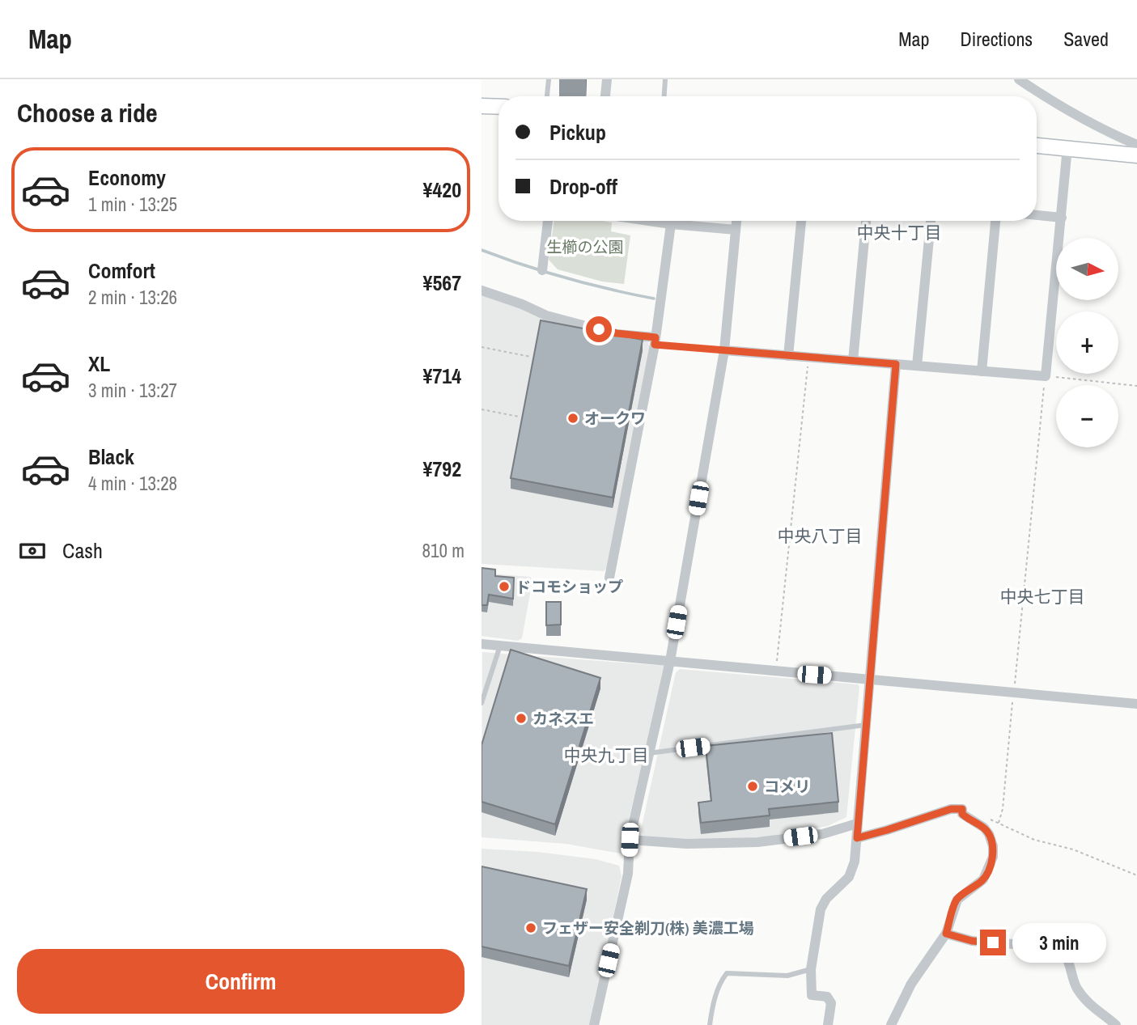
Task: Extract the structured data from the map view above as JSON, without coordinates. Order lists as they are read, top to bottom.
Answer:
{
  "districts": [
    "中央十丁目",
    "中央八丁目",
    "中央七丁目",
    "中央九丁目"
  ],
  "parks": ["生櫛の公園"],
  "places": [
    "オークワ",
    "ドコモショップ",
    "カネスエ",
    "コメリ",
    "フェザー安全剃刀(株) 美濃工場"
  ],
  "north": "right",
  "page": {
    "header": "Map",
    "nav": ["Map", "Directions", "Saved"],
    "heading": "Choose a ride",
    "banner": ["Pickup", "Drop-off"],
    "list": [
      {
        "name": "Economy",
        "note": "1 min · 13:25",
        "value": "¥420"
      },
      {
        "name": "Comfort",
        "note": "2 min · 13:26",
        "value": "¥567"
      },
      {
        "name": "XL",
        "note": "3 min · 13:27",
        "value": "¥714"
      },
      {
        "name": "Black",
        "note": "4 min · 13:28",
        "value": "¥792"
      }
    ],
    "map_buttons": ["+", "−"],
    "pay": ["Cash", "810 m"],
    "bubble": "3 min",
    "buttons": "Confirm"
  }
}
